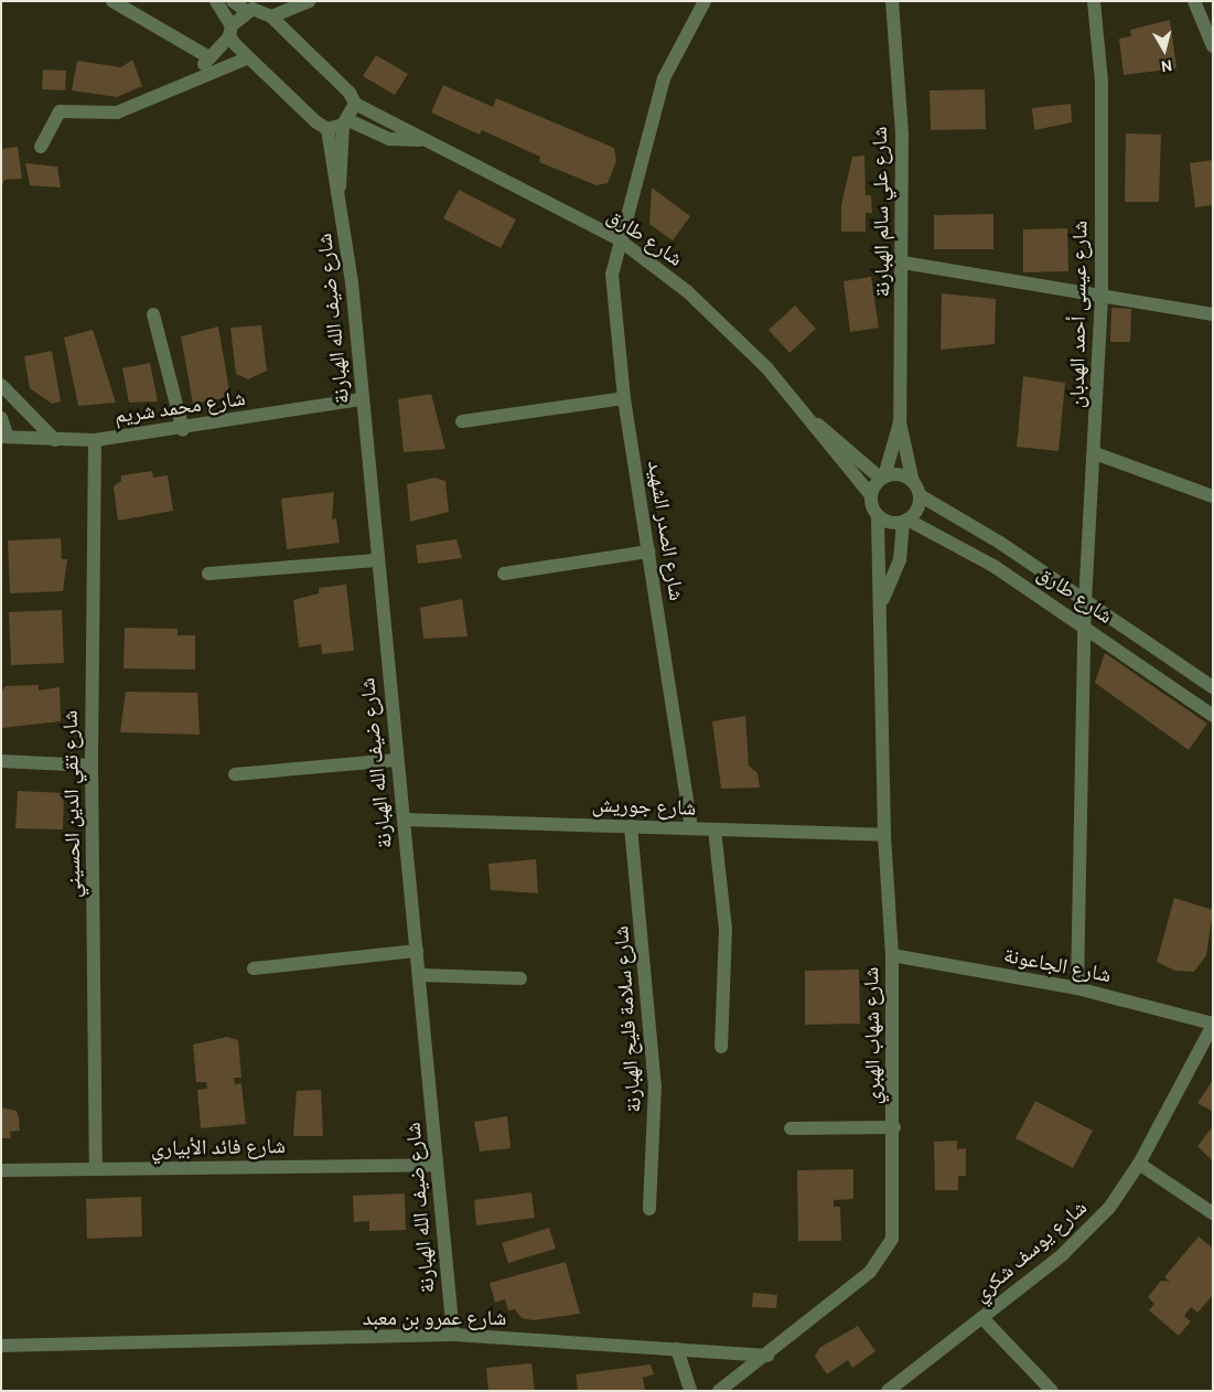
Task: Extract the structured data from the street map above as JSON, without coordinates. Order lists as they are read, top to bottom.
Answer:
{
  "streets": {
    "street": [
      "شارع علي سالم الهبارنة",
      "شارع طارق",
      "شارع عيسى أحمد الهدبان",
      "شارع ضيف الله الهبارنة",
      "شارع محمد شريم",
      "شارع الصدر الشهيد",
      "شارع تقي الدين الحسيني",
      "شارع جوريش",
      "شارع الجاعونة",
      "شارع سلامة فليح الهبارنة",
      "شارع شهاب الهبري",
      "شارع فائد الأبياري",
      "شارع يوسف شكري",
      "شارع عمرو بن معبد"
    ]
  },
  "crossings": [
    ["شارع علي سالم الهبارنة", "شارع طارق"],
    ["شارع علي سالم الهبارنة", "شارع شهاب الهبري"],
    ["شارع طارق", "شارع عيسى أحمد الهدبان"],
    ["شارع طارق", "شارع ضيف الله الهبارنة"],
    ["شارع طارق", "شارع الصدر الشهيد"],
    ["شارع طارق", "شارع شهاب الهبري"],
    ["شارع عيسى أحمد الهدبان", "شارع الجاعونة"],
    ["شارع ضيف الله الهبارنة", "شارع محمد شريم"],
    ["شارع ضيف الله الهبارنة", "شارع جوريش"],
    ["شارع ضيف الله الهبارنة", "شارع فائد الأبياري"],
    ["شارع ضيف الله الهبارنة", "شارع عمرو بن معبد"],
    ["شارع محمد شريم", "شارع تقي الدين الحسيني"],
    ["شارع الصدر الشهيد", "شارع جوريش"],
    ["شارع تقي الدين الحسيني", "شارع فائد الأبياري"],
    ["شارع جوريش", "شارع سلامة فليح الهبارنة"],
    ["شارع جوريش", "شارع شهاب الهبري"],
    ["شارع الجاعونة", "شارع شهاب الهبري"],
    ["شارع الجاعونة", "شارع يوسف شكري"],
    ["شارع شهاب الهبري", "شارع عمرو بن معبد"]
  ],
  "north": "bottom"
}
